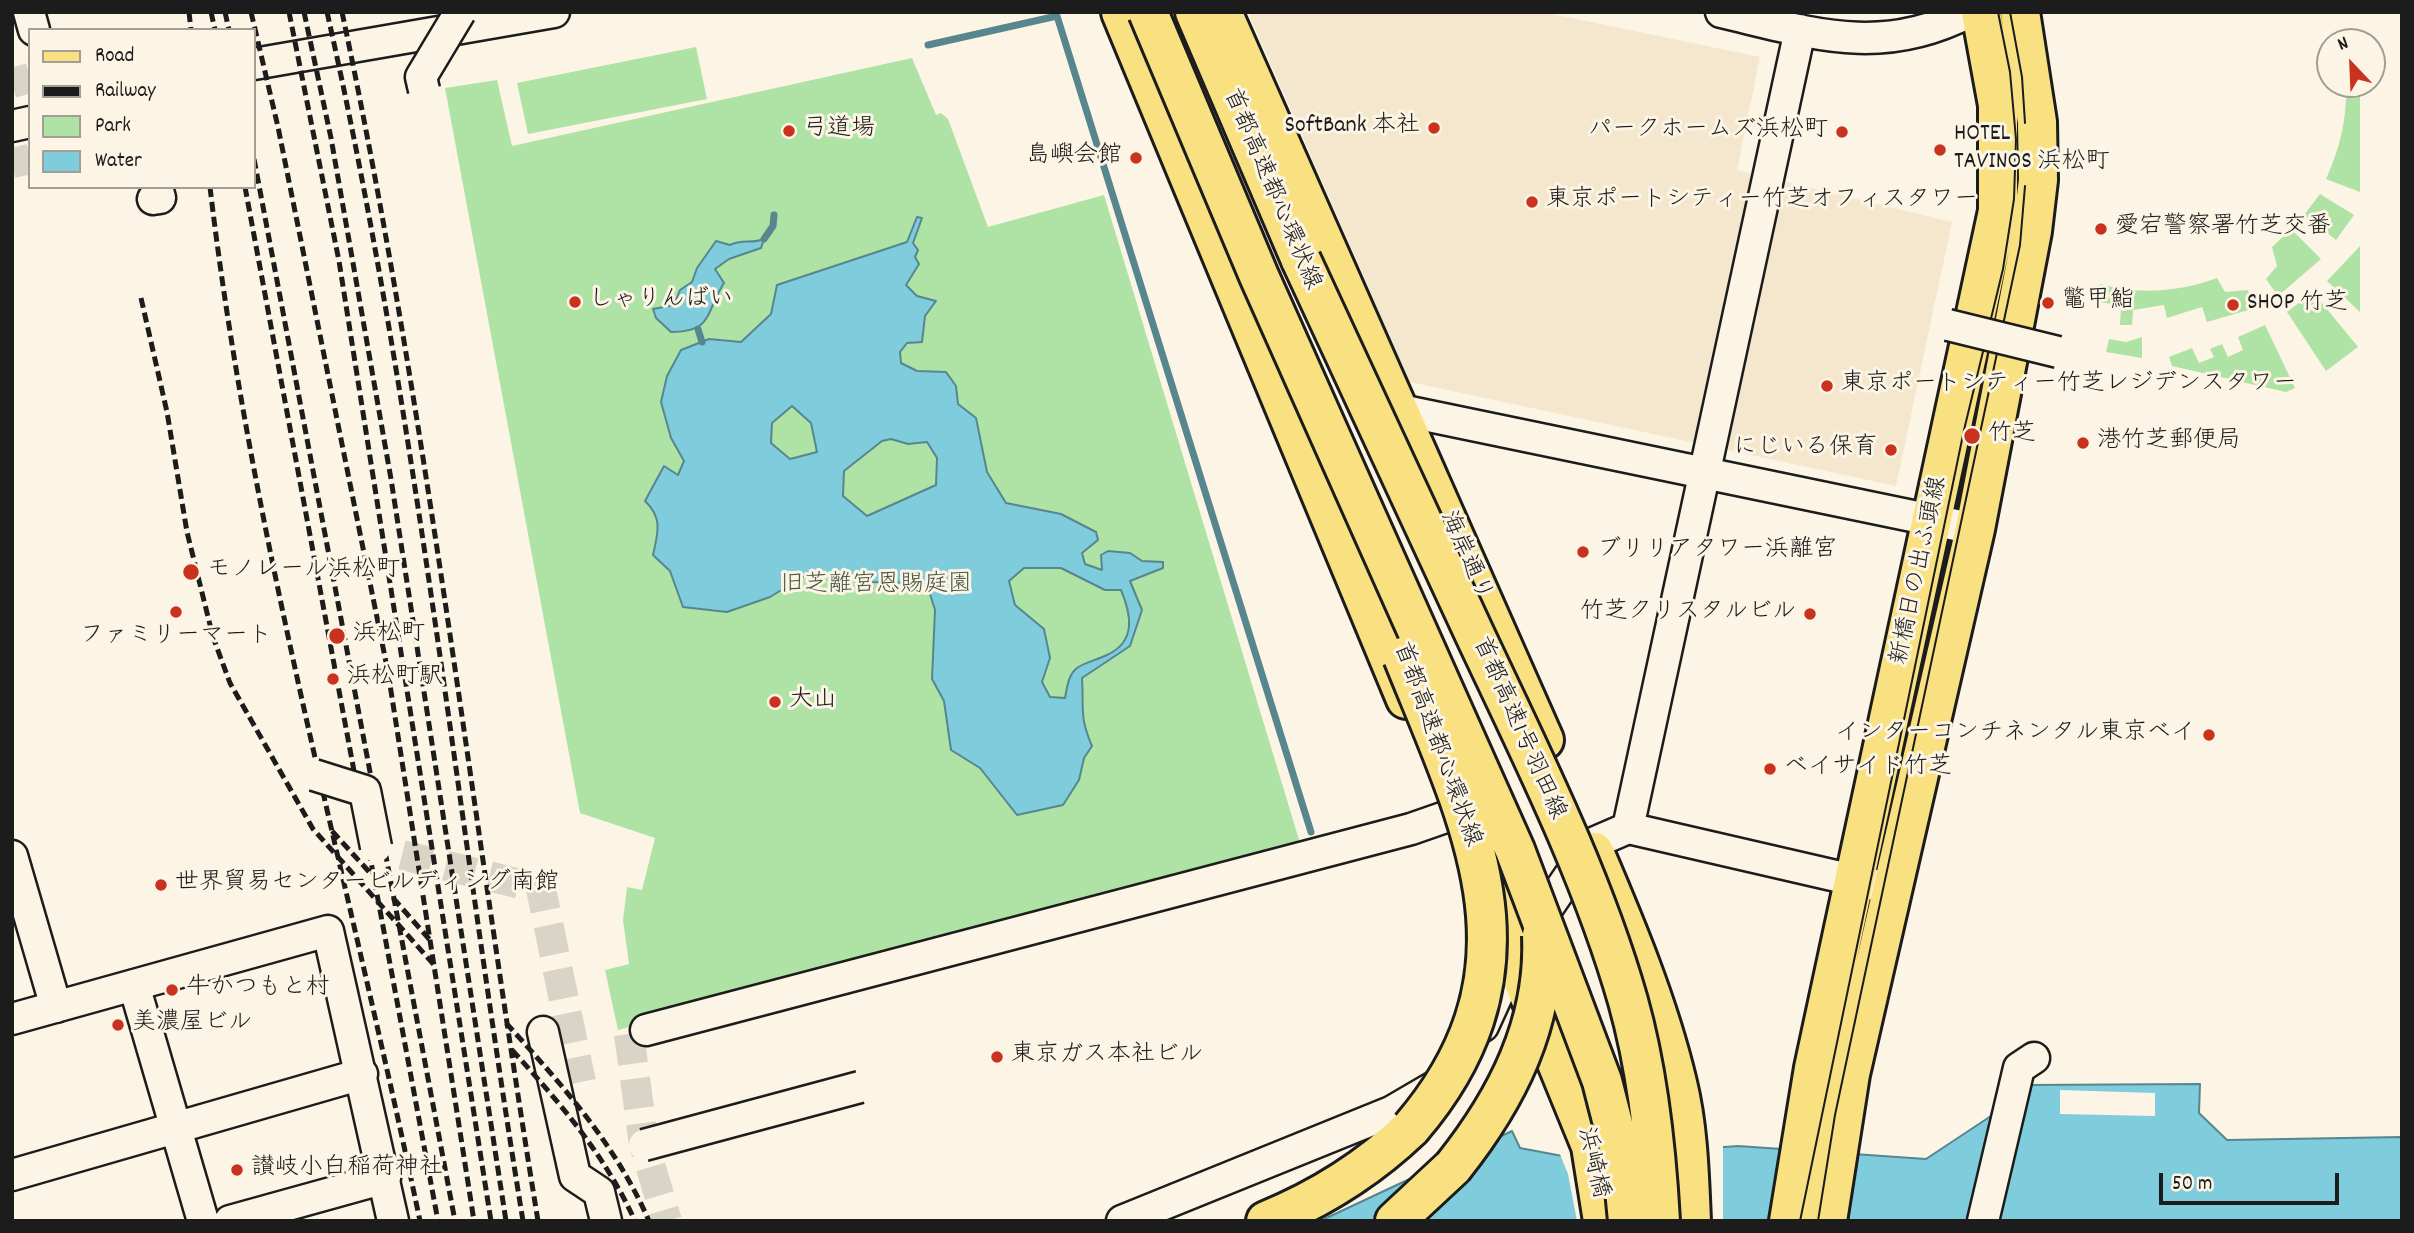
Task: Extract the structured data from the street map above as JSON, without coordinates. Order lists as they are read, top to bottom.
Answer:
{
  "streets": {
    "main road": [
      "首都高速都心環状線",
      "海岸通り",
      "新橋日の出ふ頭線",
      "首都高速1号羽田線",
      "浜崎橋"
    ]
  },
  "crossings": [
    ["首都高速都心環状線", "首都高速1号羽田線"]
  ],
  "parks": ["旧芝離宮恩賜庭園"],
  "places": [
    "SoftBank 本社",
    "弓道場",
    "パークホームズ浜松町",
    "HOTEL TAVINOS 浜松町",
    "島嶼会館",
    "東京ポートシティー竹芝オフィスタワー",
    "愛宕警察署竹芝交番",
    "しゃりんばい",
    "鼈甲鮨",
    "SHOP 竹芝",
    "東京ポートシティー竹芝レジデンスタワー",
    "竹芝",
    "港竹芝郵便局",
    "にじいる保育",
    "ブリリアタワー浜離宮",
    "モノレール浜松町",
    "ファミリーマート",
    "竹芝クリスタルビル",
    "浜松町",
    "浜松町駅",
    "大山",
    "インターコンチネンタル東京ベイ",
    "ベイサイド竹芝",
    "世界貿易センタービルディング南館",
    "牛かつもと村",
    "美濃屋ビル",
    "東京ガス本社ビル",
    "讃岐小白稲荷神社"
  ],
  "legend": [
    "Road",
    "Railway",
    "Park",
    "Water"
  ],
  "scale_bar": "50 m",
  "north": "top left"
}
